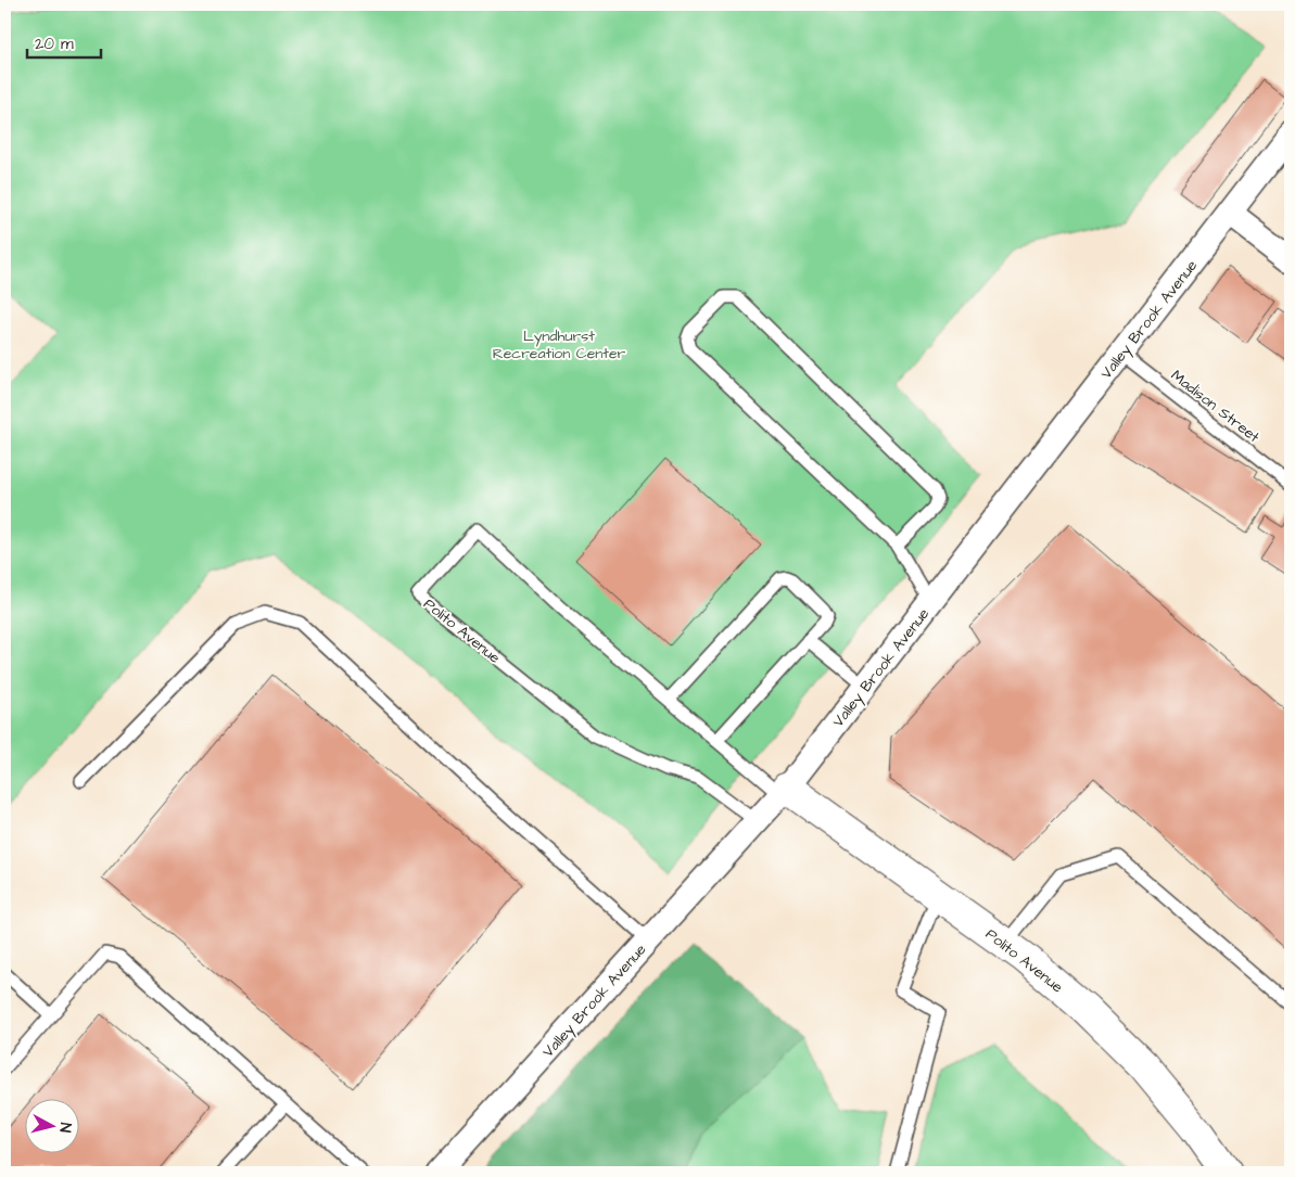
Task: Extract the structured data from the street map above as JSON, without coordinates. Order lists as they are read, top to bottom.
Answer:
{
  "streets": {
    "street": ["Valley Brook Avenue", "Polito Avenue"],
    "lane": ["Madison Street"]
  },
  "crossings": [
    ["Valley Brook Avenue", "Madison Street"],
    ["Valley Brook Avenue", "Polito Avenue"]
  ],
  "parks": ["Lyndhurst Recreation Center"],
  "scale_bar": "20 m",
  "north": "right"
}
